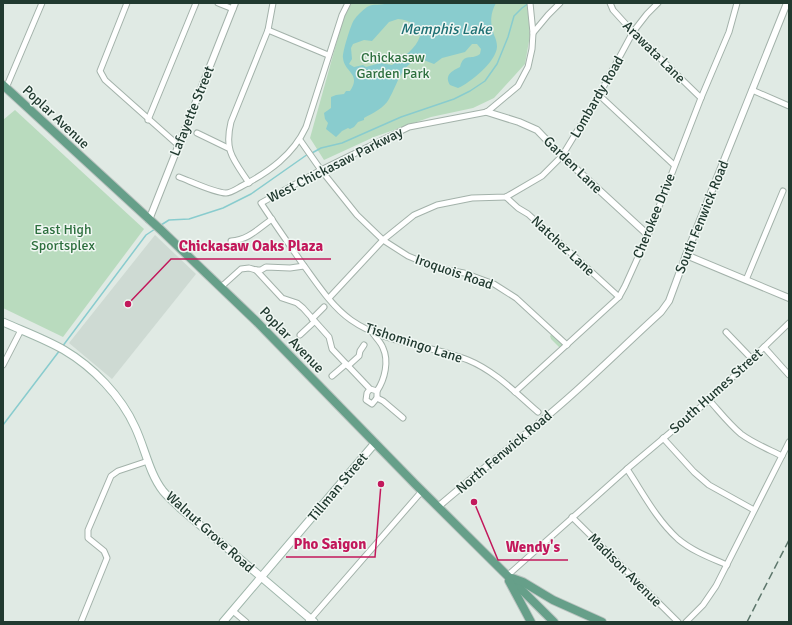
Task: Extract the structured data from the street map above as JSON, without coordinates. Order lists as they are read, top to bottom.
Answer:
{
  "streets": {
    "main road": ["Poplar Avenue", "Tillman Street", "Walnut Grove Road"],
    "street": [
      "Arawata Lane",
      "Lombardy Road",
      "Lafayette Street",
      "West Chickasaw Parkway",
      "Garden Lane",
      "Cherokee Drive",
      "South Fenwick Road",
      "Natchez Lane",
      "Iroquois Road",
      "Tishomingo Lane",
      "South Humes Street",
      "North Fenwick Road",
      "Madison Avenue"
    ]
  },
  "crossings": [
    ["Arawata Lane", "Lombardy Road"],
    ["Arawata Lane", "Cherokee Drive"],
    ["Lombardy Road", "Garden Lane"],
    ["Lombardy Road", "Natchez Lane"],
    ["Lombardy Road", "Iroquois Road"],
    ["Lombardy Road", "Tishomingo Lane"],
    ["Lafayette Street", "Poplar Avenue"],
    ["Poplar Avenue", "South Humes Street"],
    ["Poplar Avenue", "North Fenwick Road"],
    ["Poplar Avenue", "Tillman Street"],
    ["West Chickasaw Parkway", "Garden Lane"],
    ["West Chickasaw Parkway", "Iroquois Road"],
    ["West Chickasaw Parkway", "Tishomingo Lane"],
    ["Garden Lane", "Cherokee Drive"],
    ["Cherokee Drive", "Natchez Lane"],
    ["Cherokee Drive", "Iroquois Road"],
    ["Cherokee Drive", "Tishomingo Lane"],
    ["South Fenwick Road", "North Fenwick Road"],
    ["South Humes Street", "Madison Avenue"],
    ["Tillman Street", "Walnut Grove Road"]
  ],
  "water": ["Memphis Lake"],
  "parks": ["Chickasaw Garden Park", "East High Sportsplex"],
  "places": ["Chickasaw Oaks Plaza", "Pho Saigon", "Wendy's"]
}
